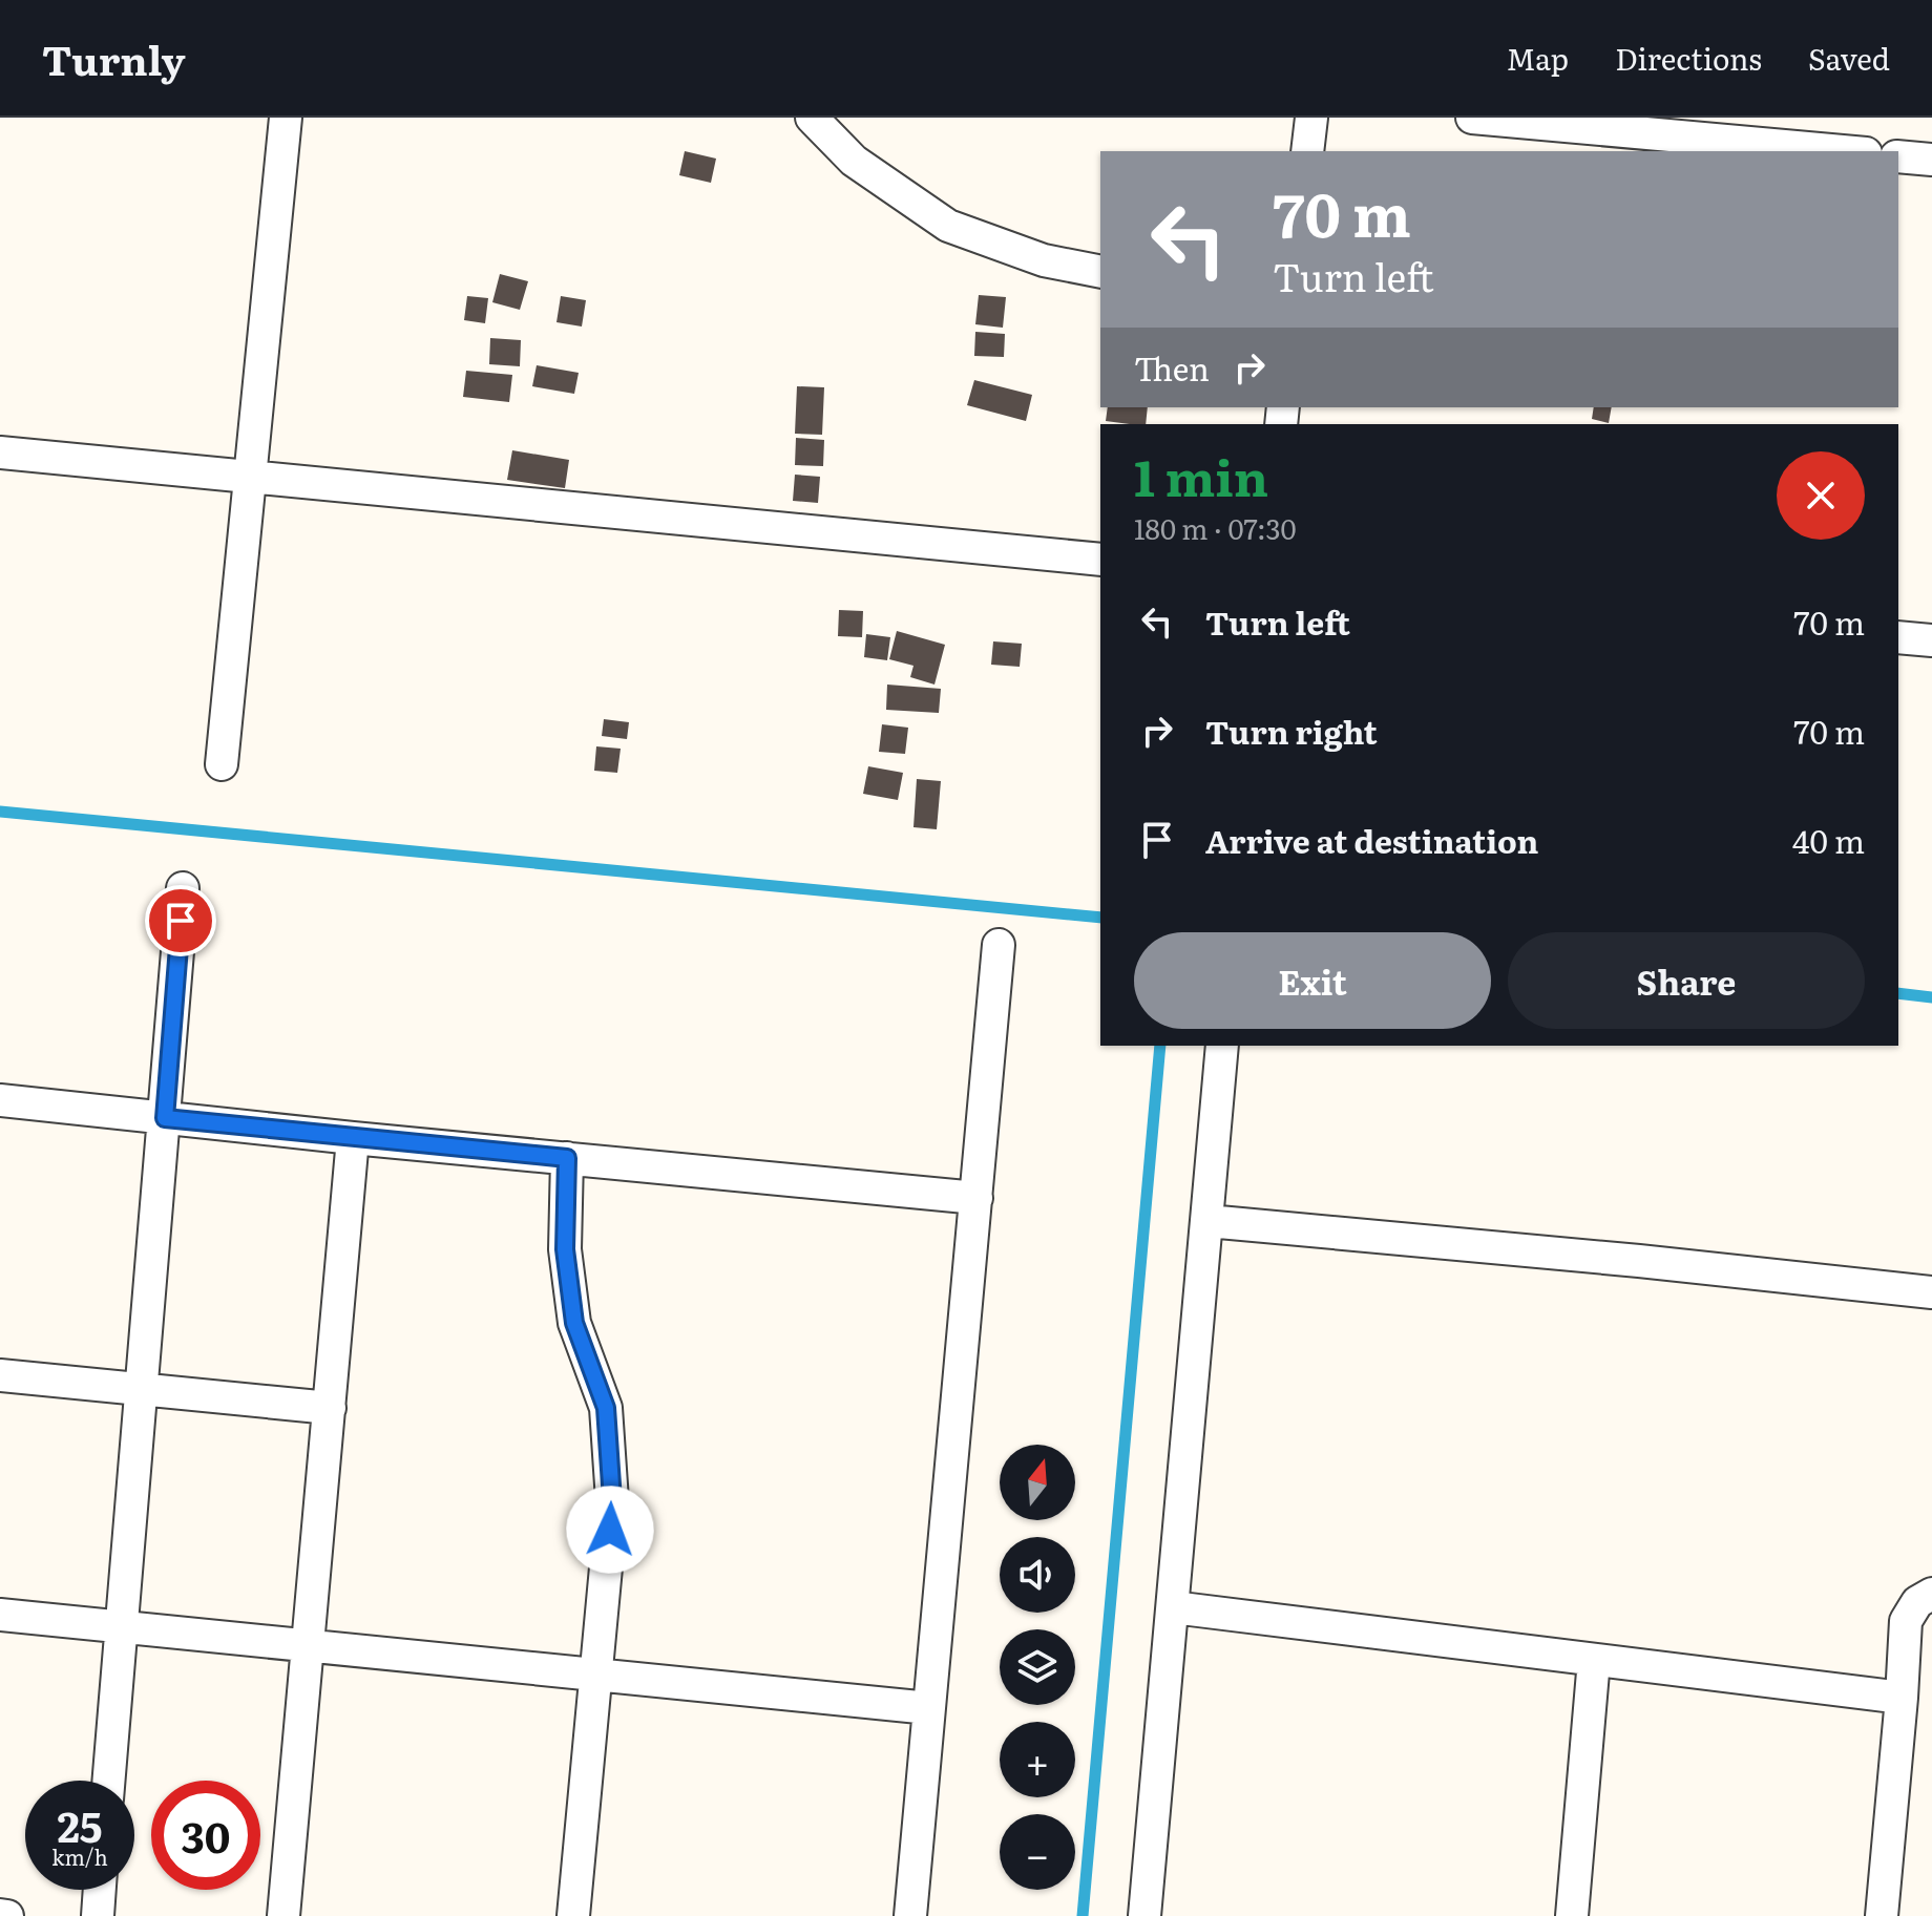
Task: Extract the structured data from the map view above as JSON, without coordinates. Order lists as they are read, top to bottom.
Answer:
{
  "north": "top",
  "page": {
    "header": "Turnly",
    "nav": ["Map", "Directions", "Saved"],
    "turn": ["70 m", "Turn left"],
    "then": "Then",
    "heading": ["1 min", "180 m · 07:30"],
    "list": [
      {
        "name": "Turn left",
        "value": "70 m"
      },
      {
        "name": "Turn right",
        "value": "70 m"
      },
      {
        "name": "Arrive at destination",
        "value": "40 m"
      }
    ],
    "buttons": ["Exit", "Share"],
    "map_buttons": ["+", "−"],
    "speed": "25 km/h",
    "limit": "30"
  }
}
